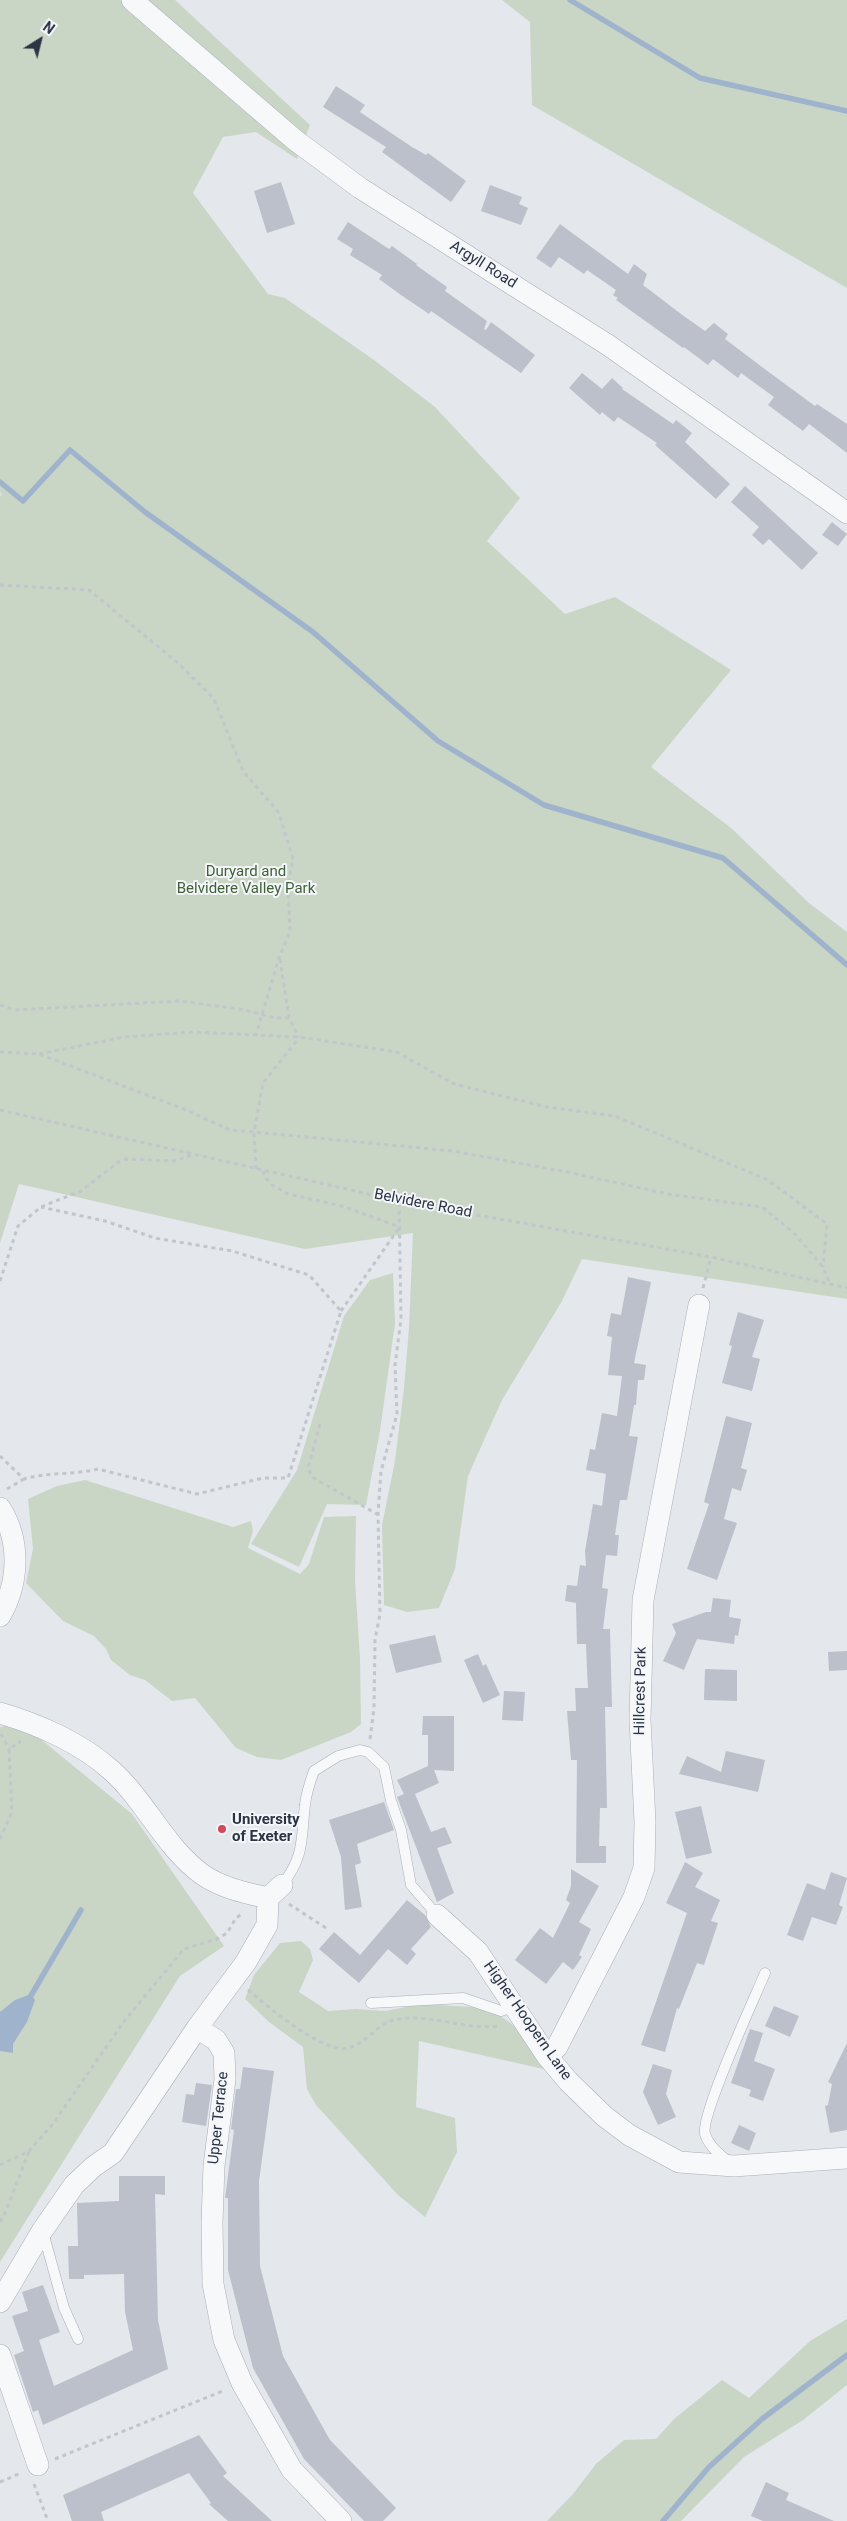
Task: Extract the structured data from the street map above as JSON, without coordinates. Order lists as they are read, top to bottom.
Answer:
{
  "streets": {
    "street": [
      "Argyll Road",
      "Hillcrest Park",
      "Higher Hoopern Lane",
      "Upper Terrace"
    ],
    "path": ["Belvidere Road"]
  },
  "crossings": [
    ["Hillcrest Park", "Higher Hoopern Lane"]
  ],
  "parks": ["Duryard and Belvidere Valley Park"],
  "places": ["University of Exeter"],
  "north": "top right"
}
